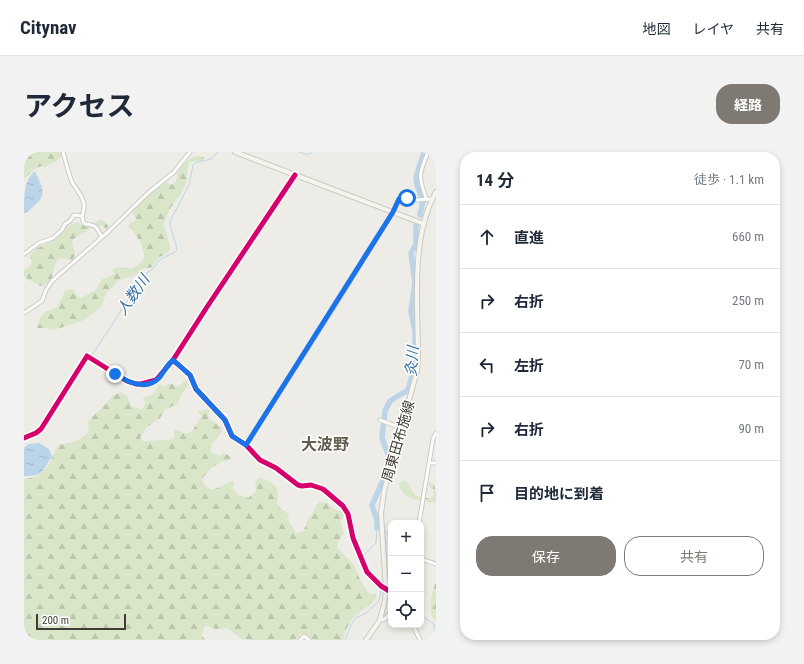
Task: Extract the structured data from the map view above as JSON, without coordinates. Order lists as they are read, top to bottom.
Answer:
{
  "streets": {
    "main road": ["周東田布施線"]
  },
  "districts": ["大波野"],
  "water": ["人数川", "灸川"],
  "scale_bar": "200 m",
  "page": {
    "header": "Citynav",
    "nav": ["地図", "レイヤ", "共有"],
    "title": "アクセス",
    "buttons": [
      "経路",
      ["保存", "共有"]
    ],
    "heading": ["14 分", "徒歩 · 1.1 km"],
    "list": [
      ["直進", "660 m"],
      ["右折", "250 m"],
      ["左折", "70 m"],
      ["右折", "90 m"],
      "目的地に到着"
    ],
    "map_buttons": ["+", "−"],
    "scale": "200 m"
  }
}
